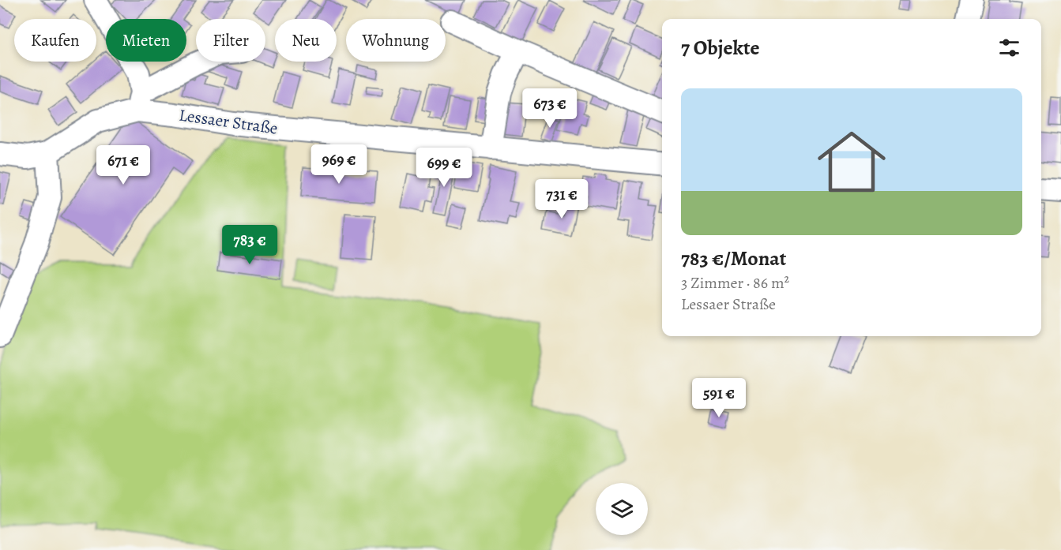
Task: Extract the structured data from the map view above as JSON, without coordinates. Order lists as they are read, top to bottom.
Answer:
{
  "streets": {
    "street": ["Lessaer Straße"]
  },
  "page": {
    "chip": [
      "Kaufen",
      "Mieten",
      "Filter",
      "Neu",
      "Wohnung"
    ],
    "heading": "7 Objekte",
    "list": [
      {
        "name": "783 €/Monat",
        "note": "3 Zimmer · 86 m² · Lessaer Straße"
      }
    ],
    "price": [
      "673 €",
      "969 €",
      "671 €",
      "699 €",
      "731 €",
      "783 €",
      "591 €"
    ]
  }
}
